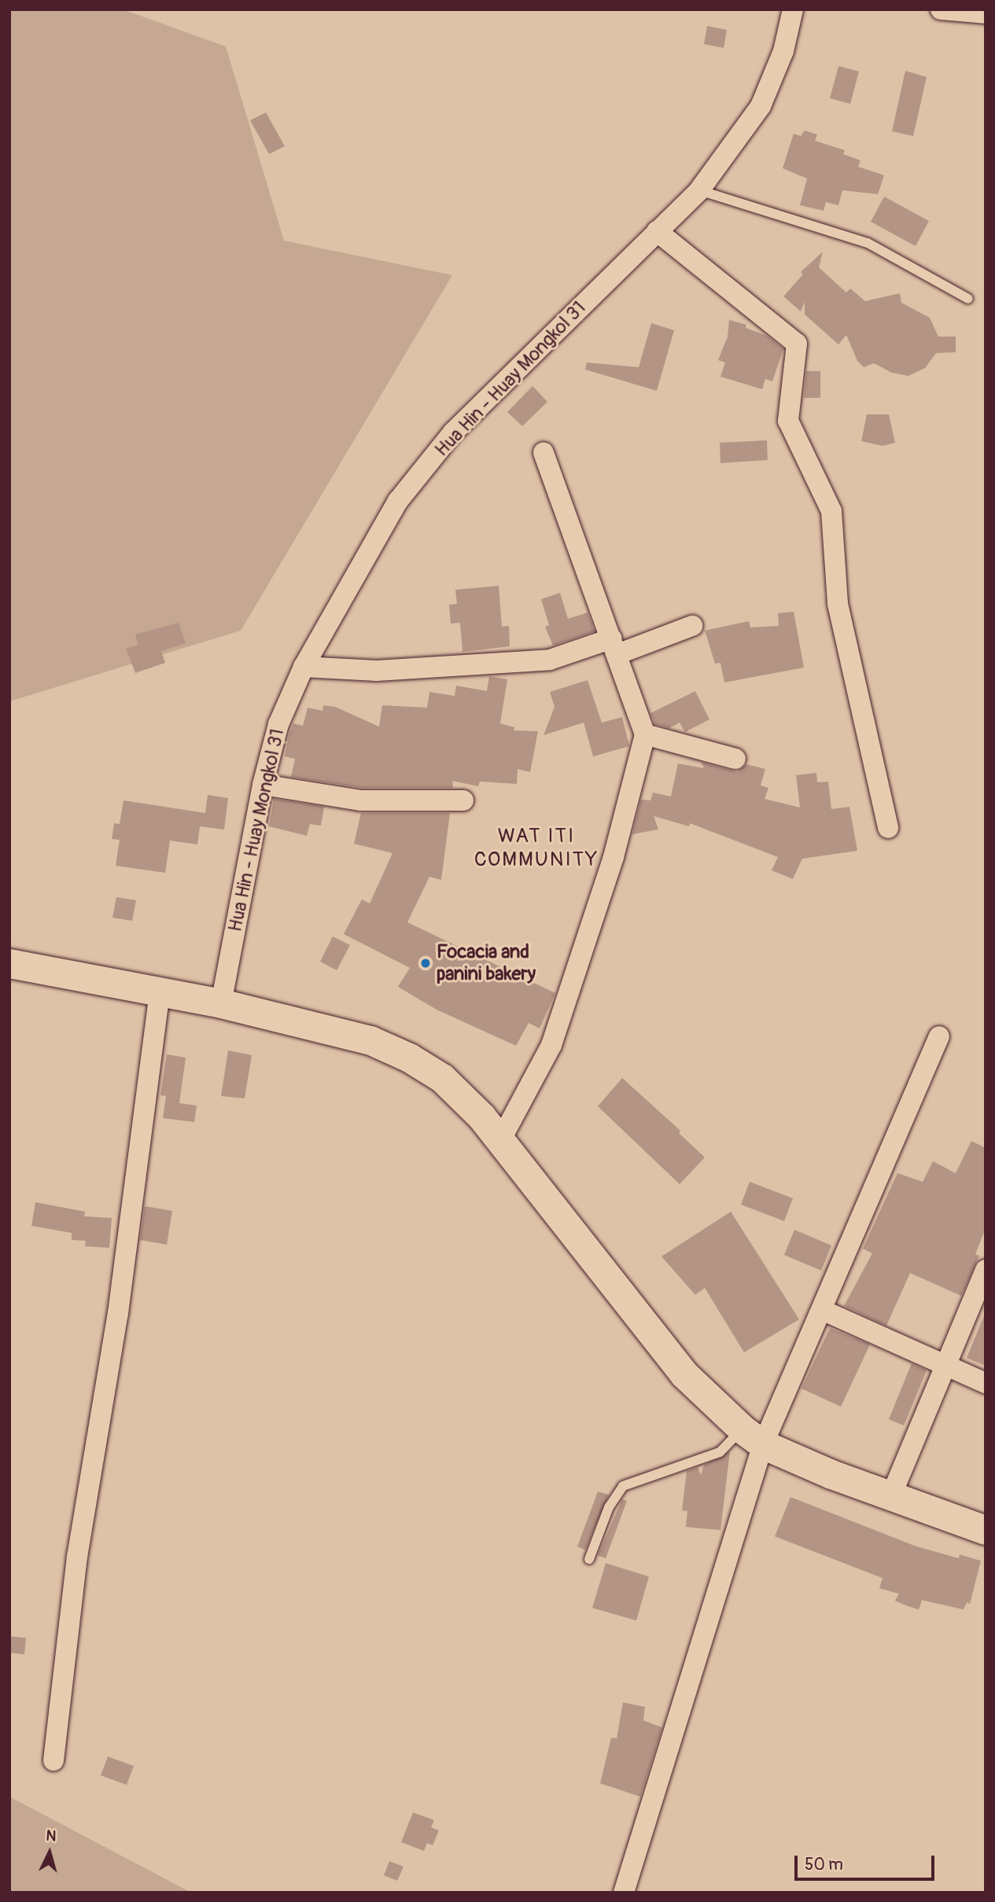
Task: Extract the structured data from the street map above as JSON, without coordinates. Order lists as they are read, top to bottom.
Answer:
{
  "streets": {
    "street": ["Hua Hin - Huay Mongkol 31"]
  },
  "districts": ["WAT ITI COMMUNITY"],
  "places": ["Focacia and panini bakery"],
  "scale_bar": "50 m",
  "north": "top"
}
